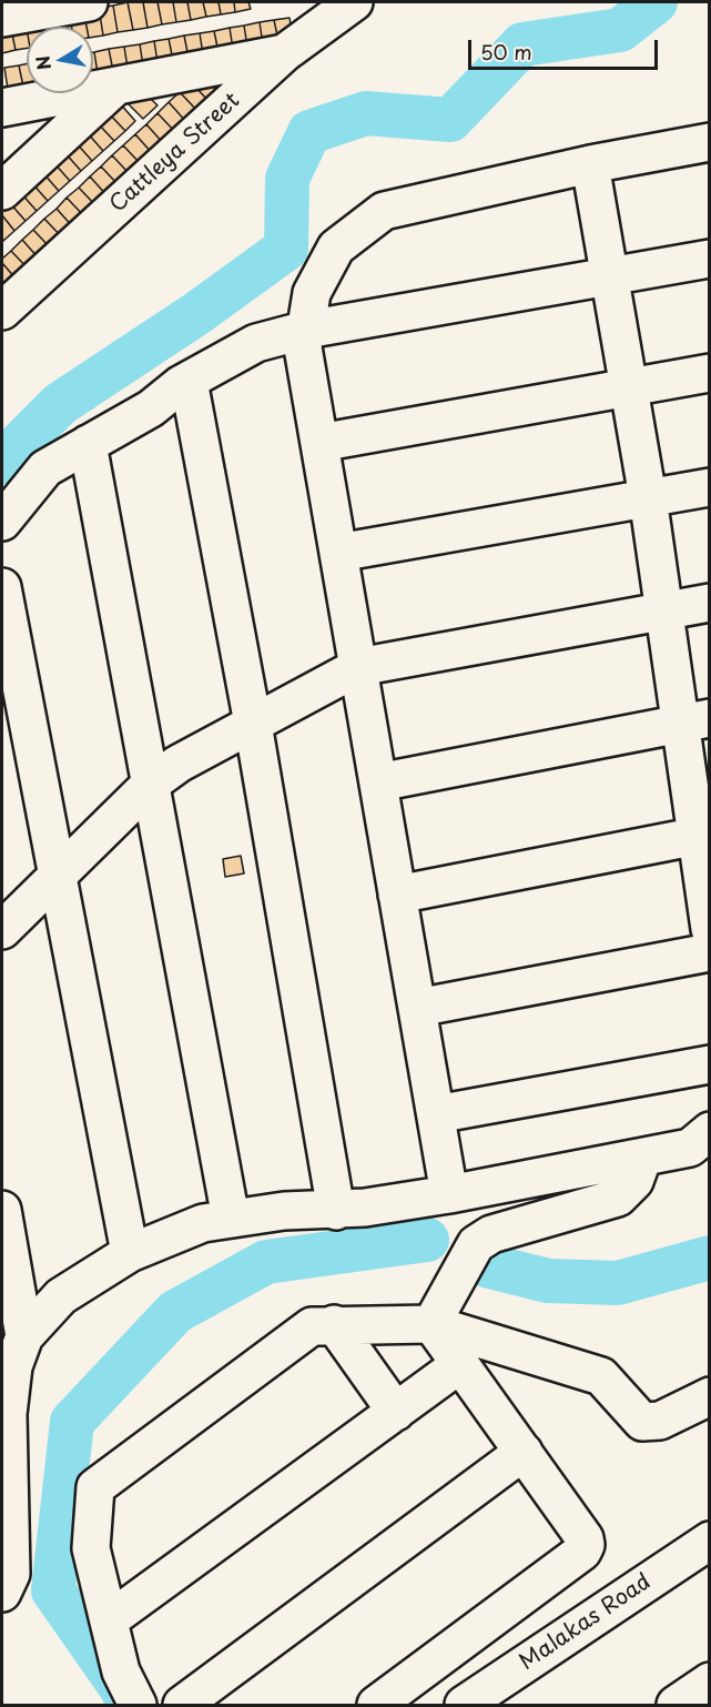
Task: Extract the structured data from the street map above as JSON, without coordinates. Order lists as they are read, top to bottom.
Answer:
{
  "streets": {
    "street": ["Cattleya Street", "Malakas Road"]
  },
  "scale_bar": "50 m",
  "north": "left"
}
